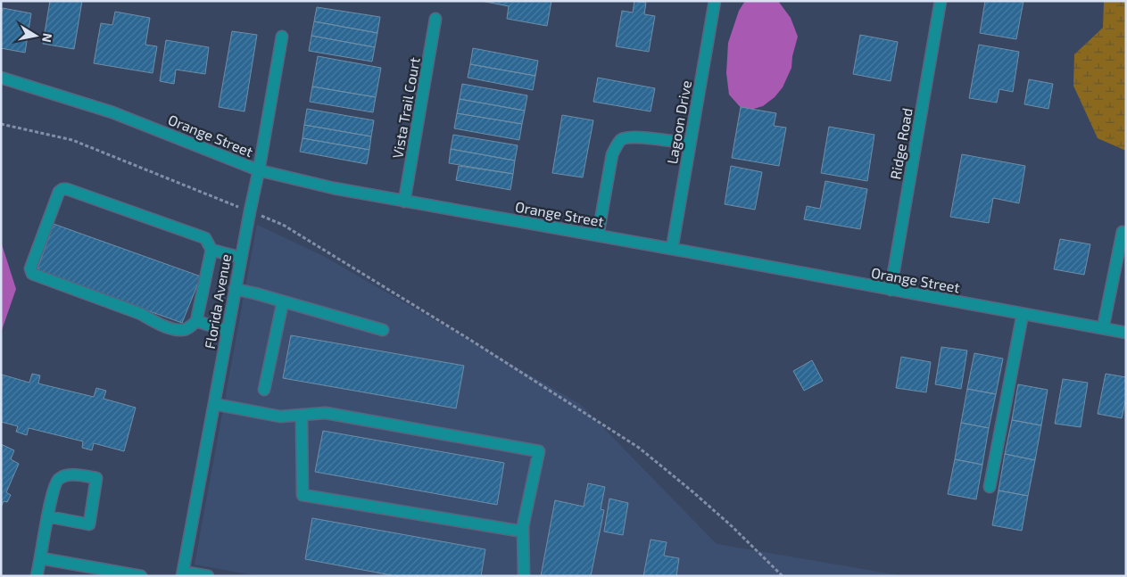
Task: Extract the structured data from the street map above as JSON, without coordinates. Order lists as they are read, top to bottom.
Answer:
{
  "streets": {
    "street": [
      "Vista Trail Court",
      "Lagoon Drive",
      "Orange Street",
      "Ridge Road",
      "Florida Avenue"
    ]
  },
  "crossings": [
    ["Vista Trail Court", "Orange Street"],
    ["Lagoon Drive", "Orange Street"],
    ["Orange Street", "Ridge Road"],
    ["Orange Street", "Florida Avenue"]
  ],
  "north": "right"
}
